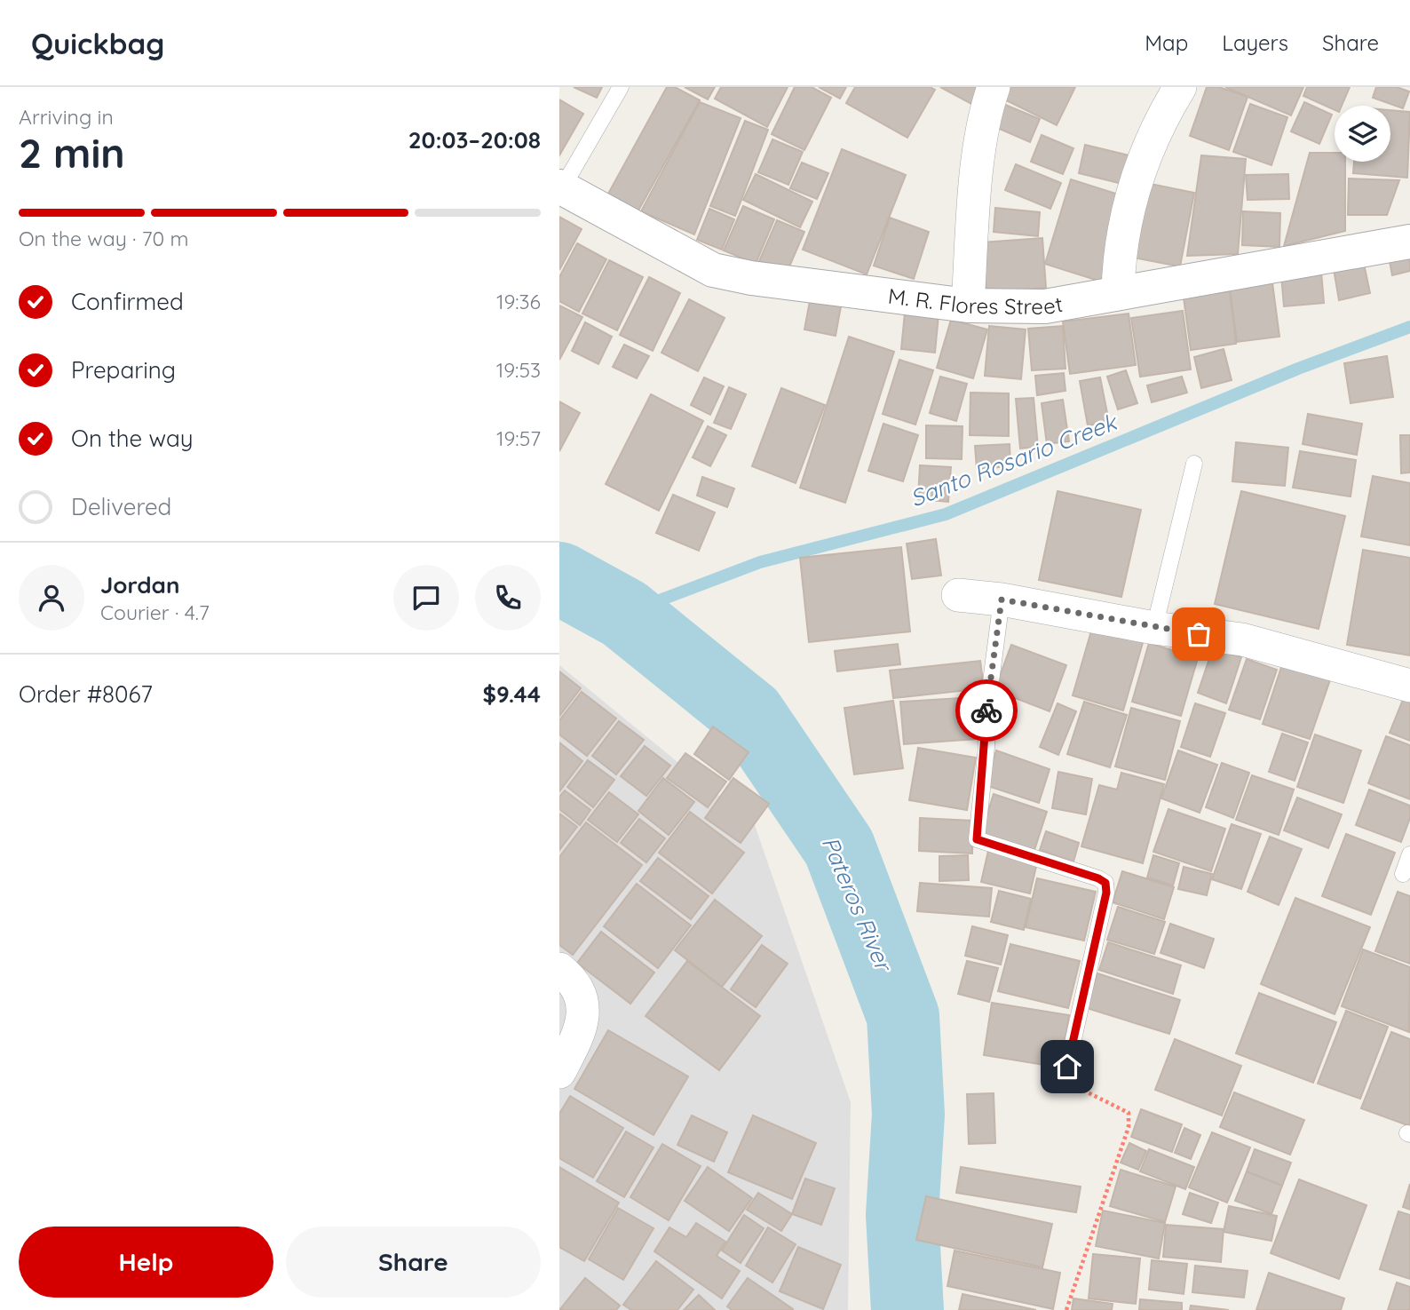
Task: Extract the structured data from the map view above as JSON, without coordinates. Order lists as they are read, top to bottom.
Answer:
{
  "streets": {
    "street": ["M. R. Flores Street"]
  },
  "water": ["Santo Rosario Creek", "Pateros River"],
  "page": {
    "header": "Quickbag",
    "nav": ["Map", "Layers", "Share"],
    "heading": ["2 min", "Arriving in", "20:03–20:08"],
    "panel": [
      "Jordan",
      "Courier · 4.7",
      "Order #8067",
      "$9.44"
    ],
    "bar": "On the way · 70 m",
    "list": [
      ["Confirmed", "19:36"],
      ["Preparing", "19:53"],
      ["On the way", "19:57"],
      "Delivered"
    ],
    "buttons": ["Help", "Share"]
  }
}
